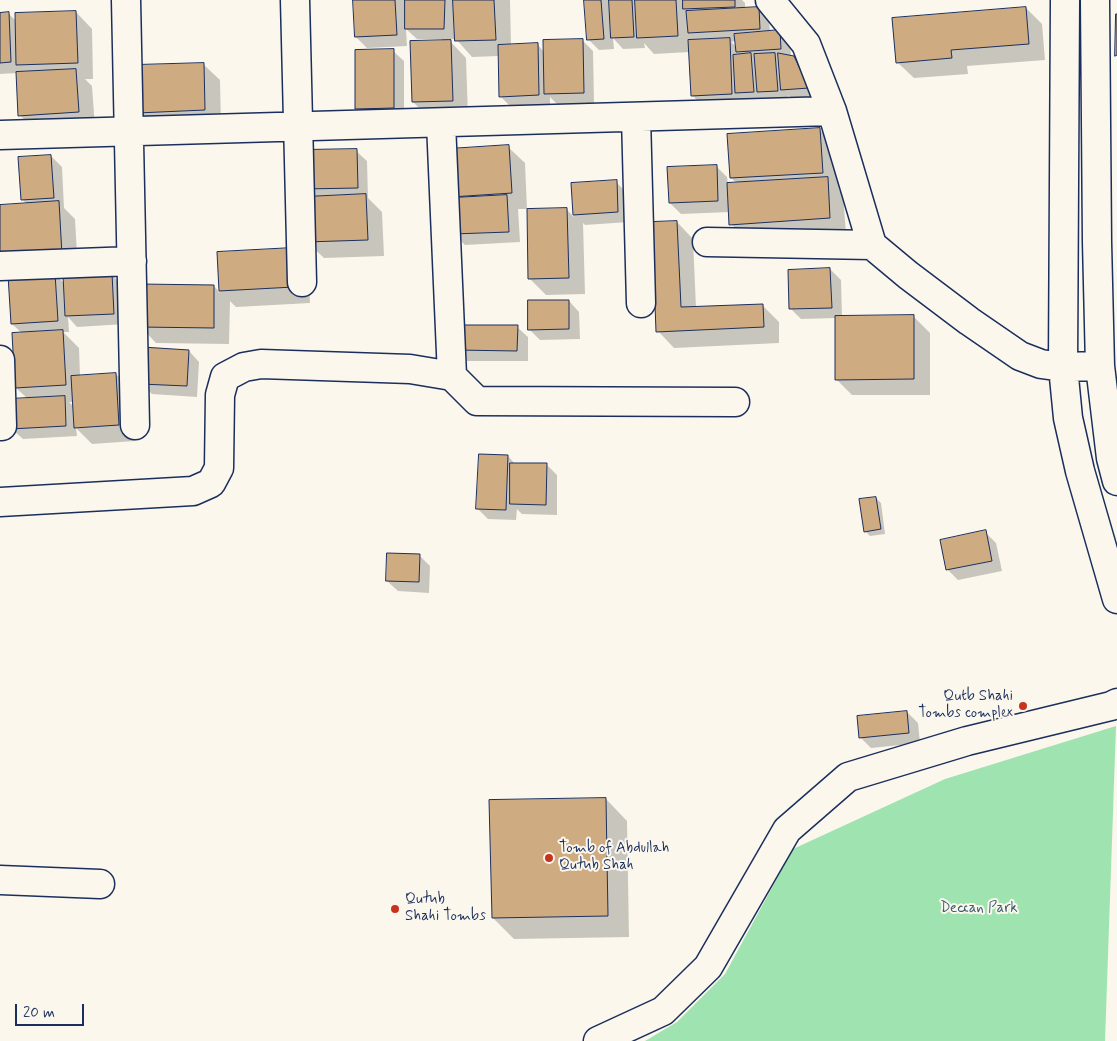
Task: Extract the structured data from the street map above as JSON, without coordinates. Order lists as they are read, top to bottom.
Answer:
{
  "parks": ["Deccan Park"],
  "places": ["Qutb Shahi Tombs complex", "Tomb of Abdullah Qutub Shah", "Qutub Shahi Tombs"],
  "scale_bar": "20 m"
}
